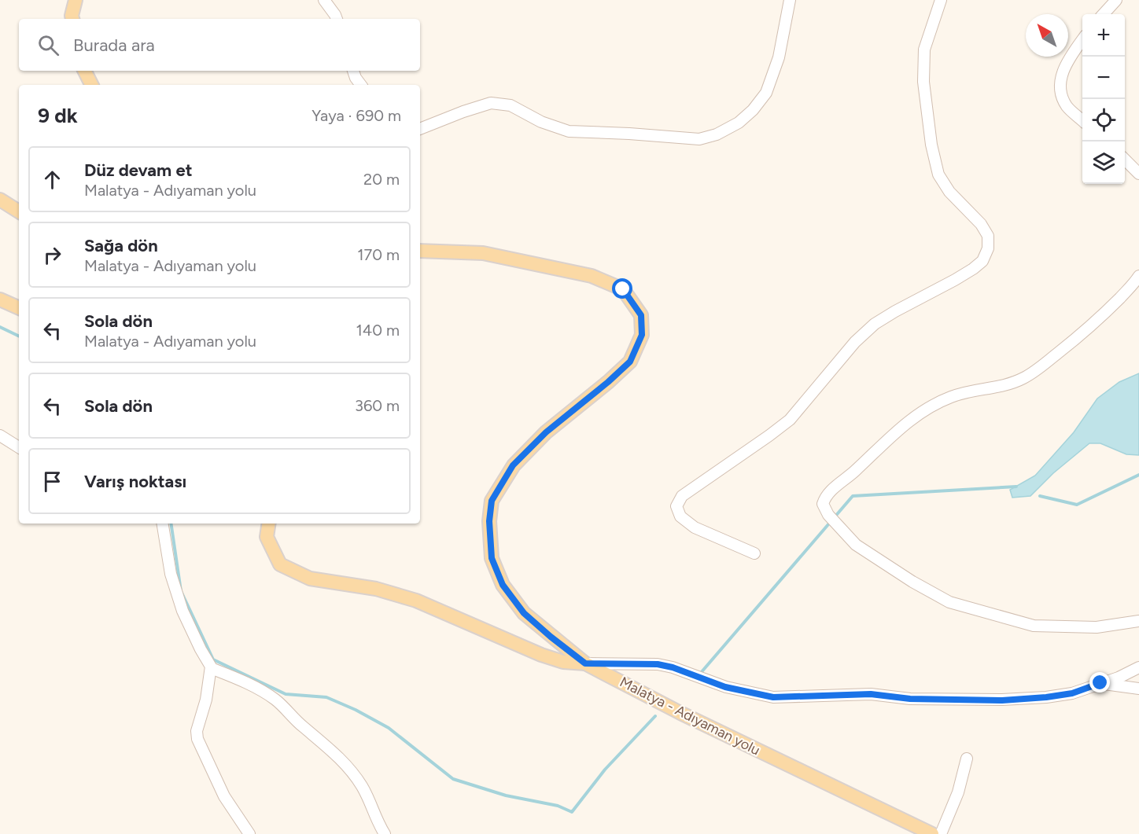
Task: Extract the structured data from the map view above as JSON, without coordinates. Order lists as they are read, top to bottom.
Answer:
{
  "streets": {
    "main road": ["Malatya - Adıyaman yolu"]
  },
  "north": "top left",
  "page": {
    "map_buttons": ["+", "−"],
    "search": "Burada ara",
    "heading": ["9 dk", "Yaya · 690 m"],
    "list": [
      ["Düz devam et", "Malatya - Adıyaman yolu", "20 m"],
      ["Sağa dön", "Malatya - Adıyaman yolu", "170 m"],
      ["Sola dön", "Malatya - Adıyaman yolu", "140 m"],
      ["Sola dön", "360 m"],
      "Varış noktası"
    ]
  }
}
